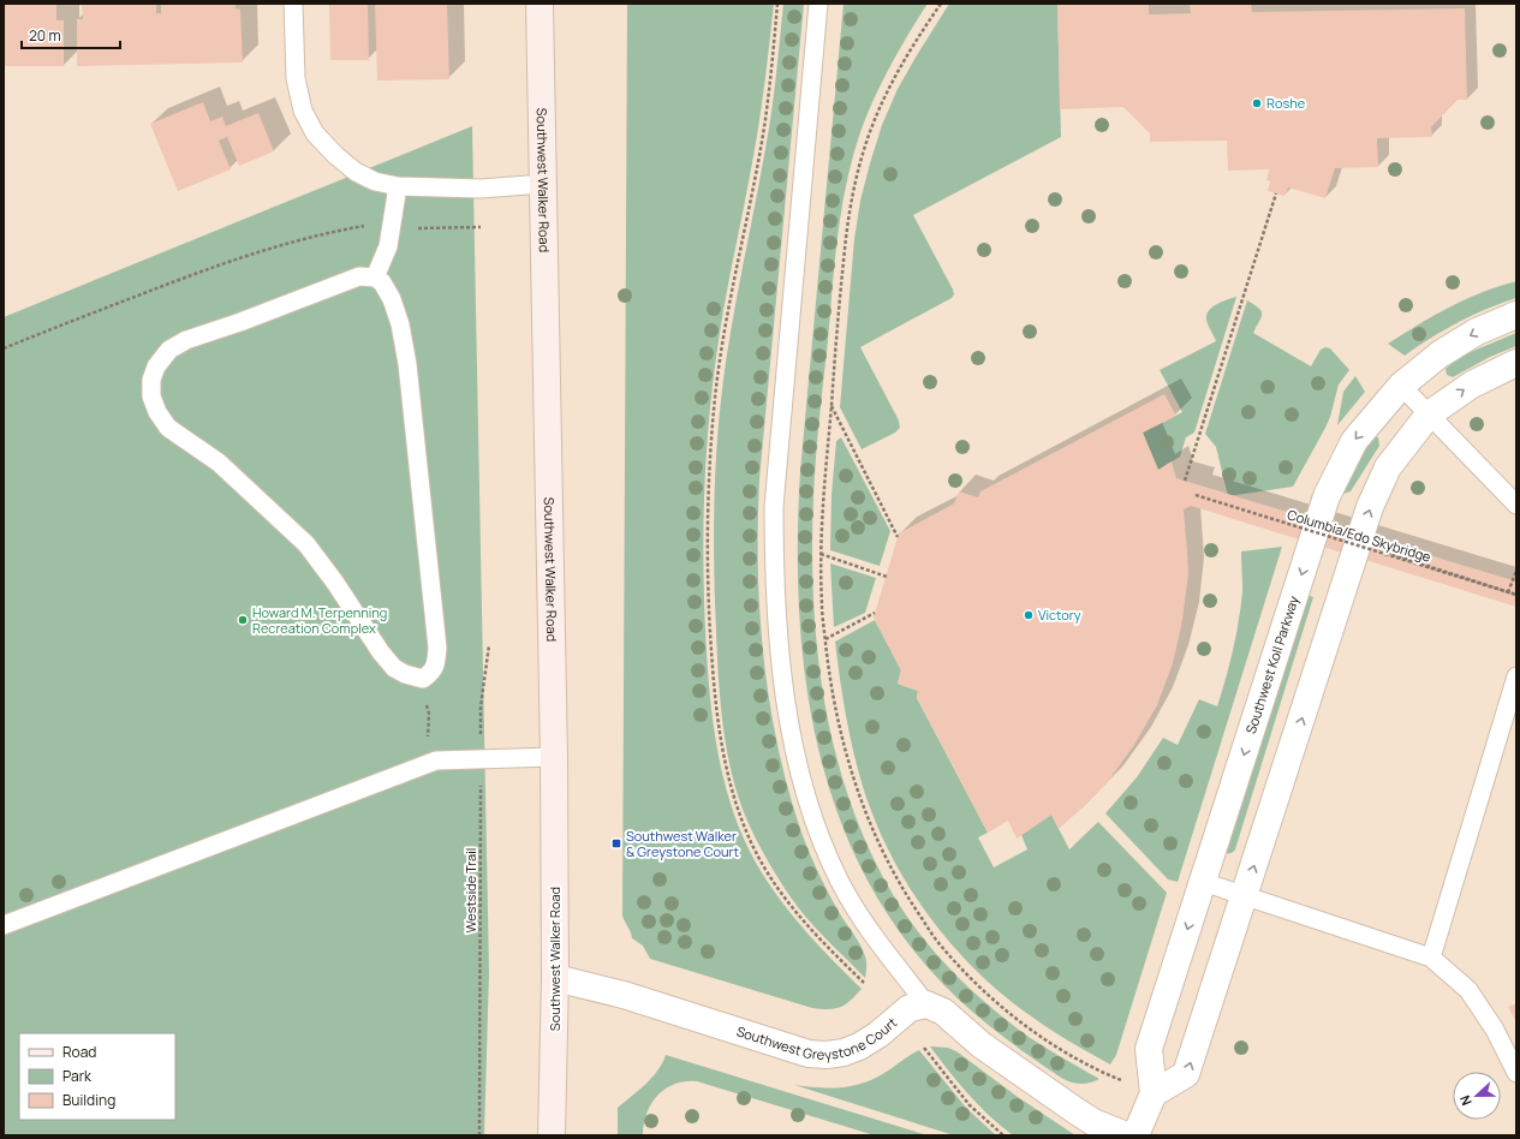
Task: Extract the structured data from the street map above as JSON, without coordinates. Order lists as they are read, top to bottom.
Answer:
{
  "streets": {
    "main road": ["Southwest Walker Road"],
    "street": ["Southwest Koll Parkway", "Southwest Greystone Court"],
    "path": ["Columbia/Edo Skybridge", "Westside Trail"]
  },
  "crossings": [
    ["Southwest Walker Road", "Southwest Greystone Court"]
  ],
  "places": {
    "other": ["Roshe", "Victory", "Howard M. Terpenning Recreation Complex"],
    "transit": ["Southwest Walker & Greystone Court"]
  },
  "legend": ["Road", "Park", "Building"],
  "scale_bar": "20 m",
  "north": "left"
}
